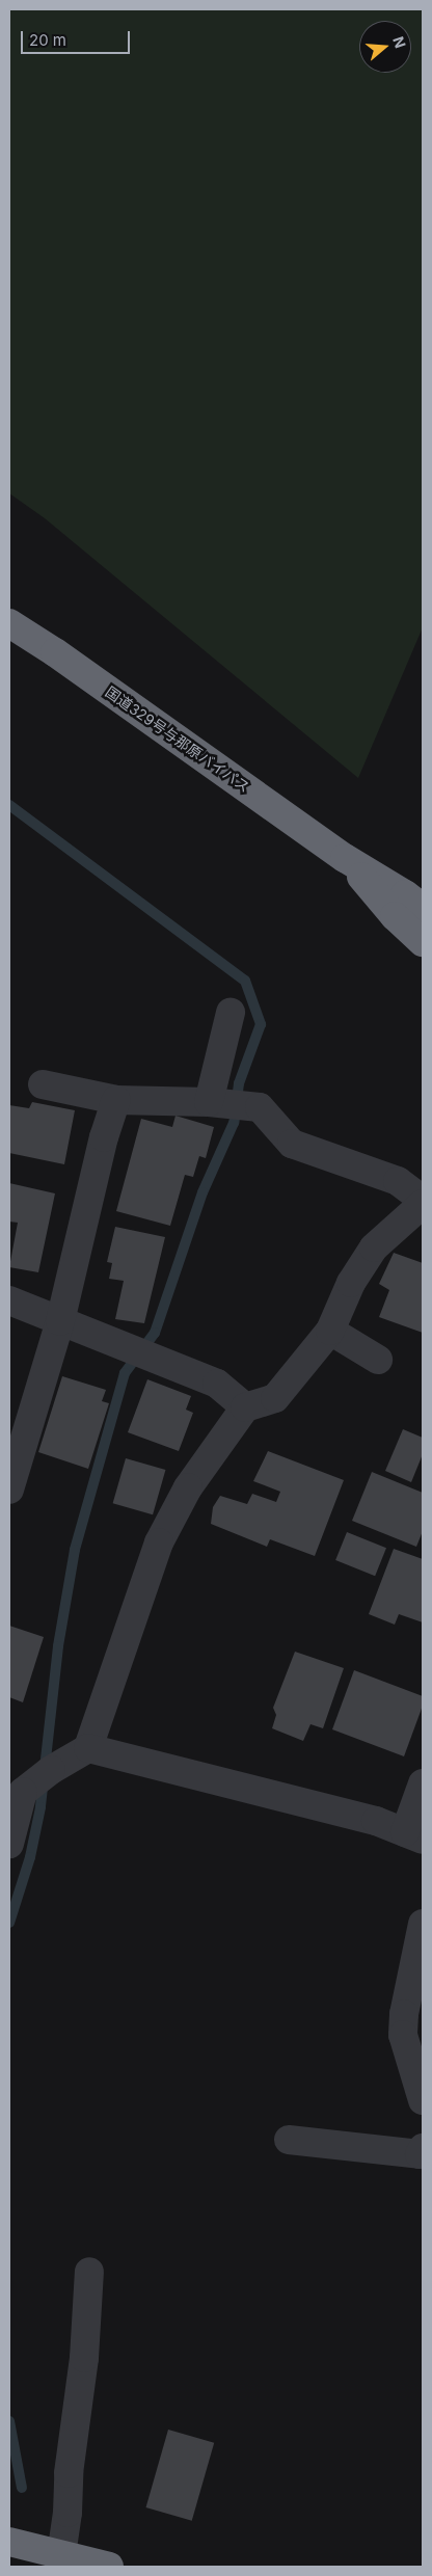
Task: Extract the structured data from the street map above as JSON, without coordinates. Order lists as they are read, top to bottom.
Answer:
{
  "streets": {
    "highway": ["国道329号与那原バイパス"]
  },
  "scale_bar": "20 m",
  "north": "right"
}
